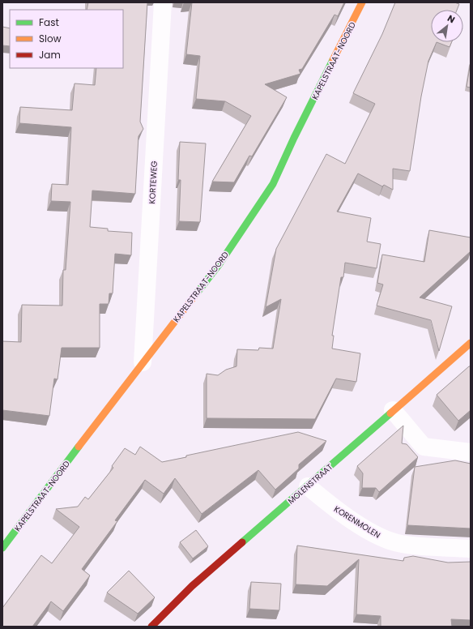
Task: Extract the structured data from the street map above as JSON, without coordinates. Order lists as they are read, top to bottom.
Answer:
{
  "streets": {
    "street": [
      "KAPELSTRAAT-NOORD",
      "KORTEWEG",
      "MOLENSTRAAT",
      "KORENMOLEN"
    ]
  },
  "crossings": [
    ["KAPELSTRAAT-NOORD", "KORTEWEG"],
    ["MOLENSTRAAT", "KORENMOLEN"]
  ],
  "legend": ["Fast", "Slow", "Jam"],
  "north": "top right"
}
